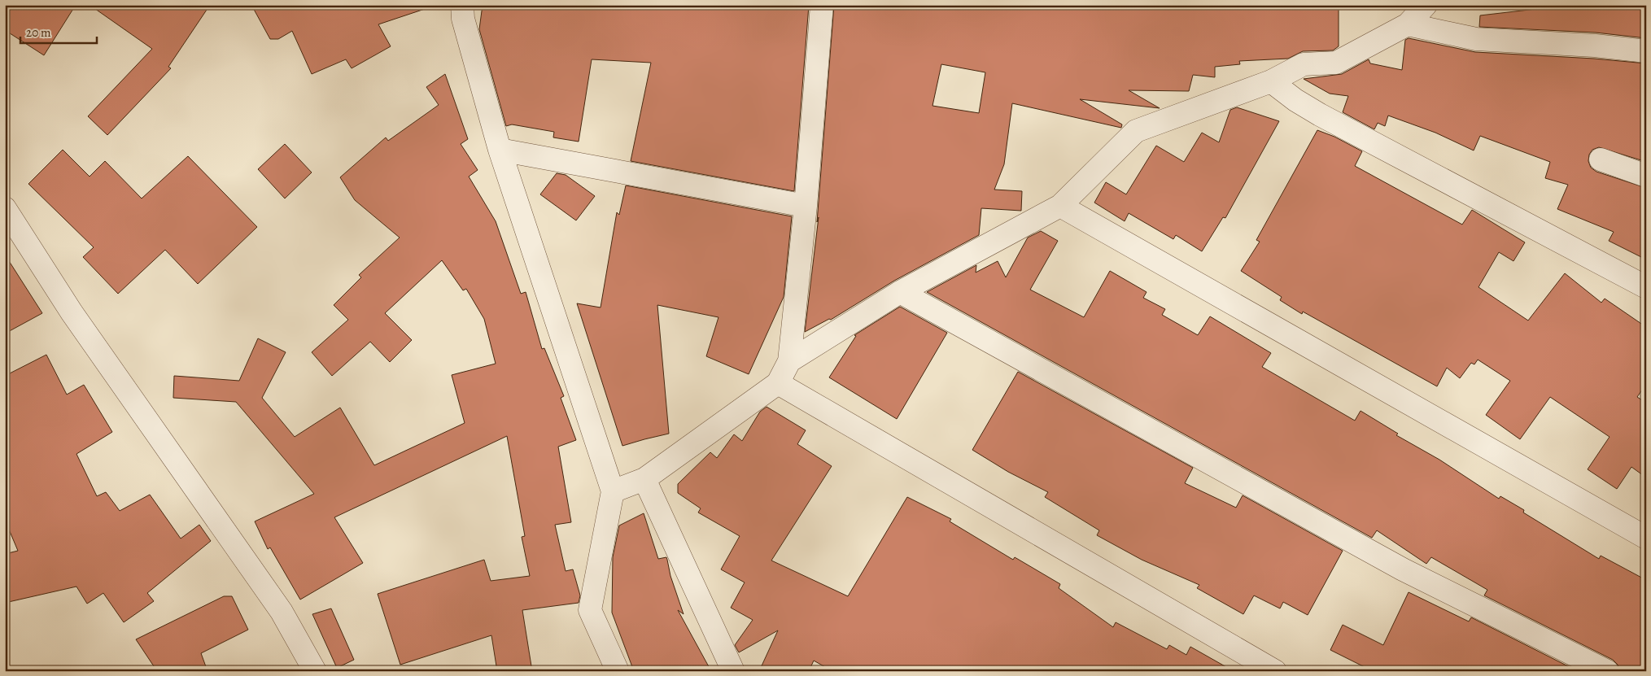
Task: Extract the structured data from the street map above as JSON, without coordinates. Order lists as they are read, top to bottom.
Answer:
{
  "scale_bar": "20 m"
}
